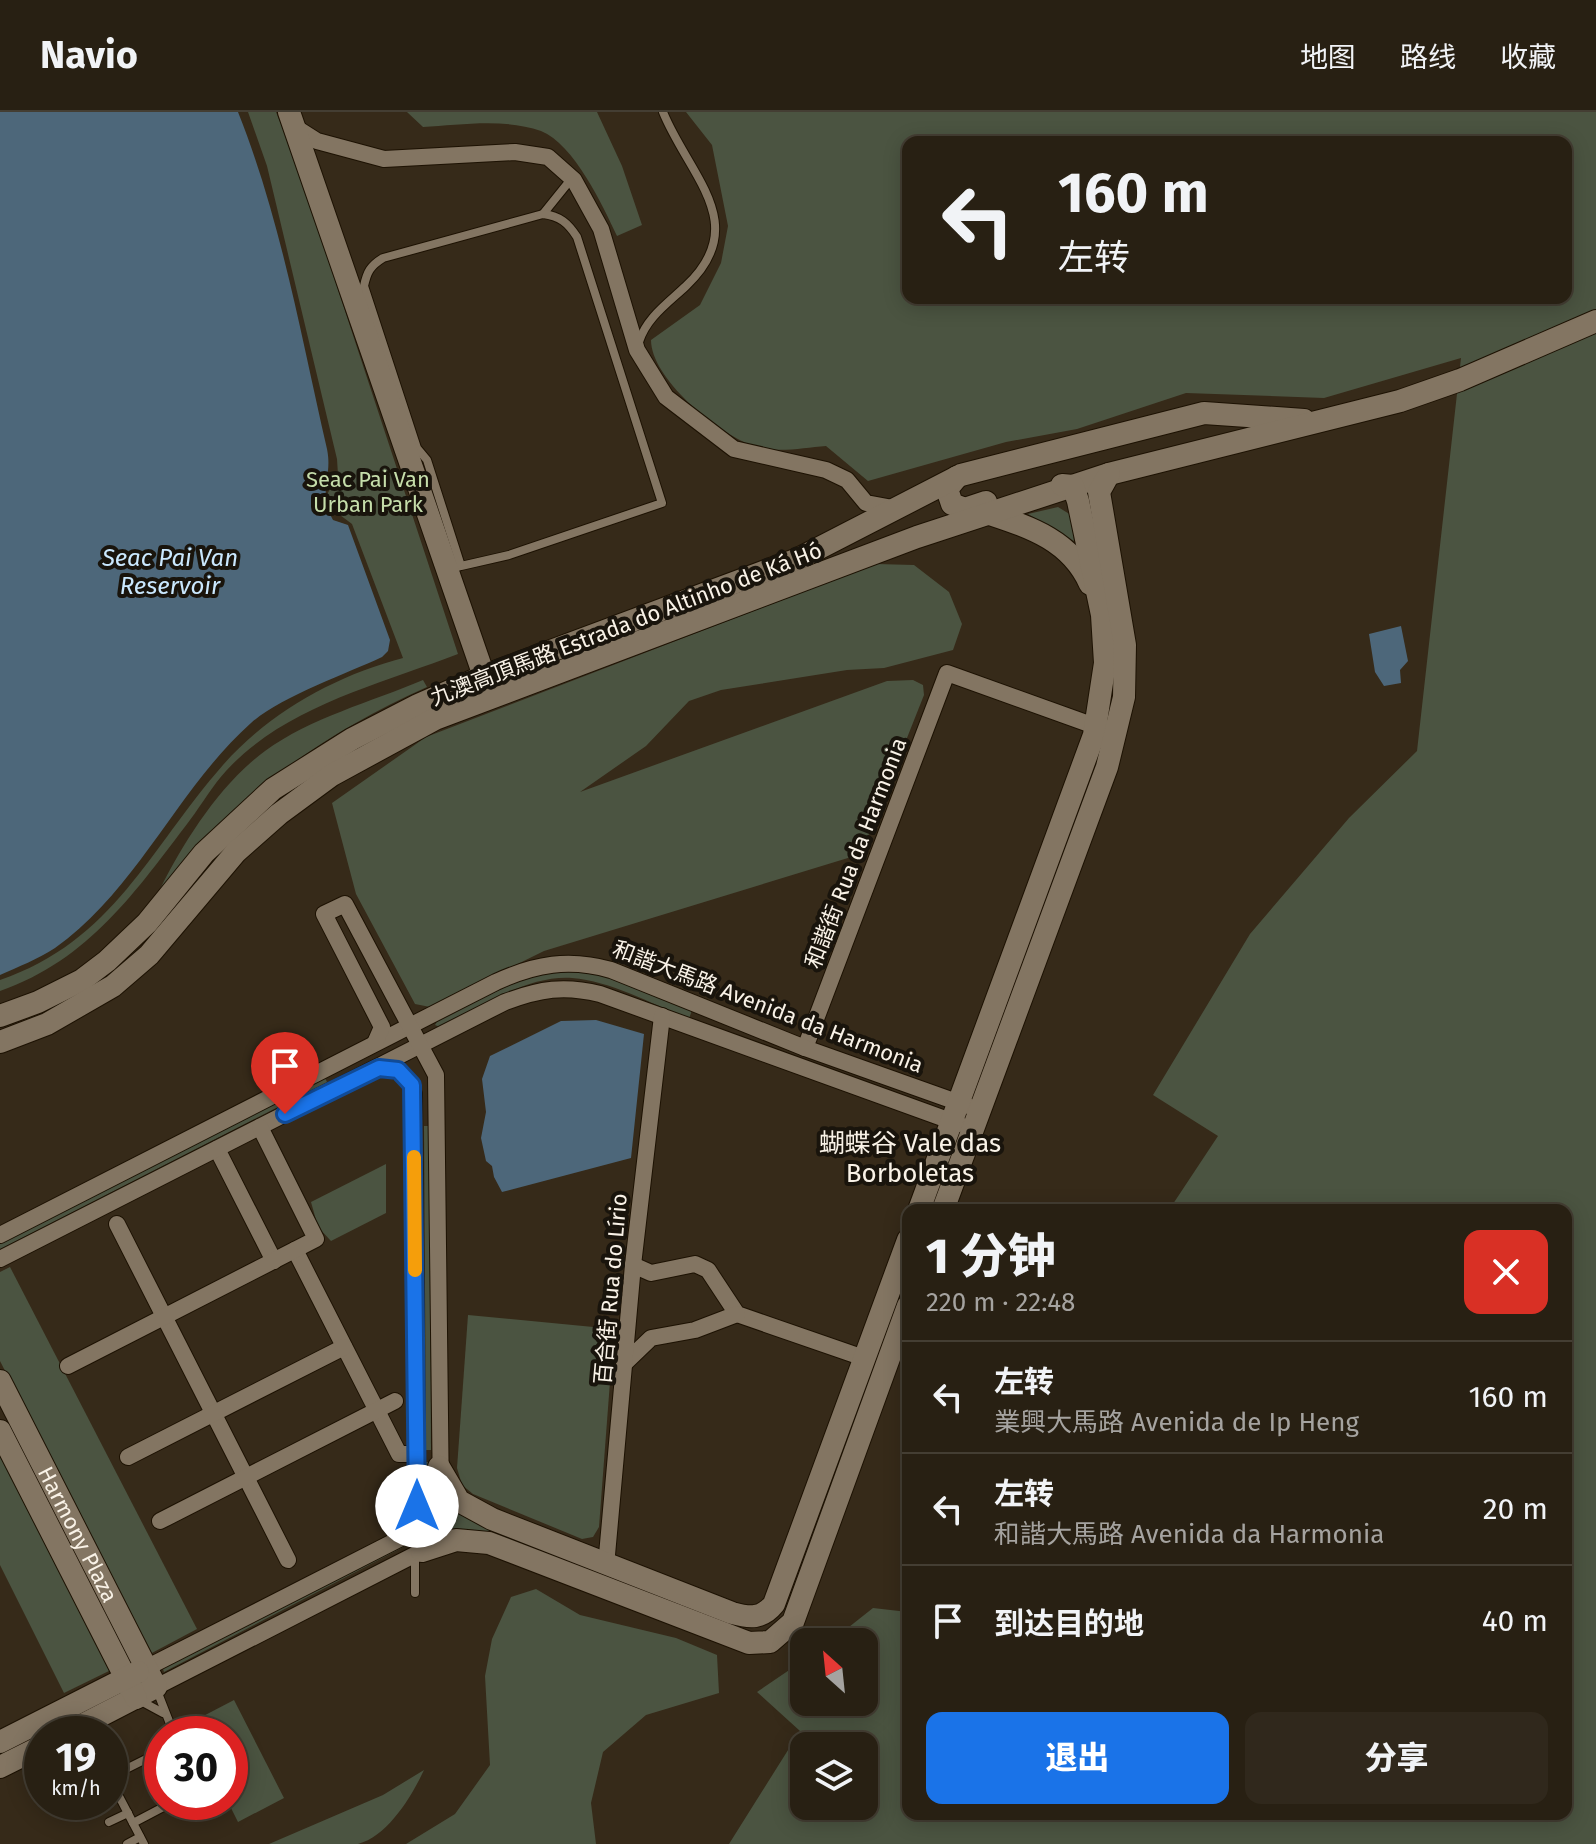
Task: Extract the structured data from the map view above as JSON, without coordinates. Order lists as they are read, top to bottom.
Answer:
{
  "streets": {
    "main road": ["九澳高頂馬路 Estrada do Altinho de Ká Hó", "Harmony Plaza"],
    "street": ["和諧街 Rua da Harmonia", "和諧大馬路 Avenida da Harmonia", "百合街 Rua do Lírio"]
  },
  "crossings": [
    ["和諧街 Rua da Harmonia", "和諧大馬路 Avenida da Harmonia"],
    ["和諧大馬路 Avenida da Harmonia", "百合街 Rua do Lírio"]
  ],
  "districts": ["蝴蝶谷 Vale das Borboletas"],
  "water": ["Seac Pai Van Reservoir"],
  "parks": ["Seac Pai Van Urban Park"],
  "north": "top left",
  "page": {
    "header": "Navio",
    "nav": ["地图", "路线", "收藏"],
    "turn": ["160 m", "左转"],
    "heading": ["1 分钟", "220 m · 22:48"],
    "list": [
      {
        "name": "左转",
        "note": "業興大馬路 Avenida de Ip Heng",
        "value": "160 m"
      },
      {
        "name": "左转",
        "note": "和諧大馬路 Avenida da Harmonia",
        "value": "20 m"
      },
      {
        "name": "到达目的地",
        "value": "40 m"
      }
    ],
    "buttons": ["退出", "分享"],
    "speed": "19 km/h",
    "limit": "30"
  }
}
